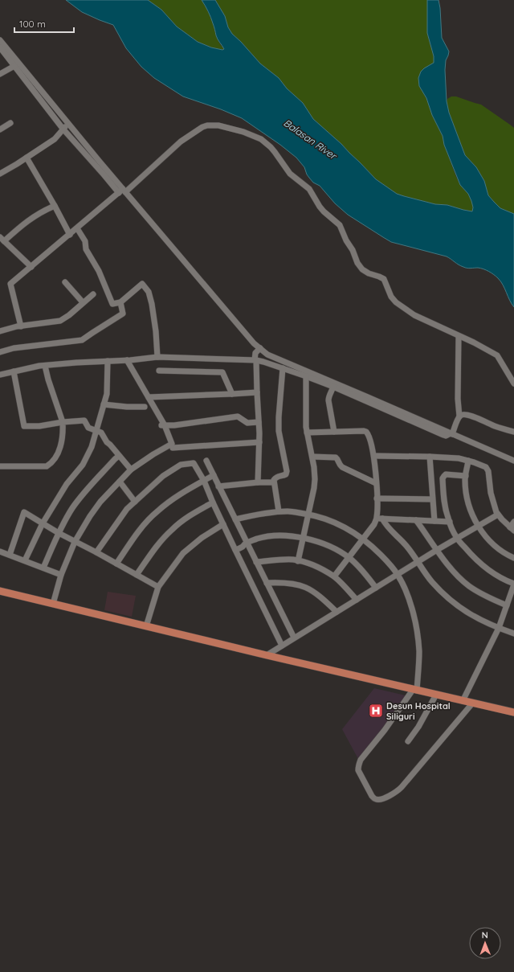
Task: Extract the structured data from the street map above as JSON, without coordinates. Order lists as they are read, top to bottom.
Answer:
{
  "water": ["Balasan River"],
  "places": {
    "hospital": ["Desun Hospital Siliguri"]
  },
  "scale_bar": "100 m",
  "north": "top"
}
